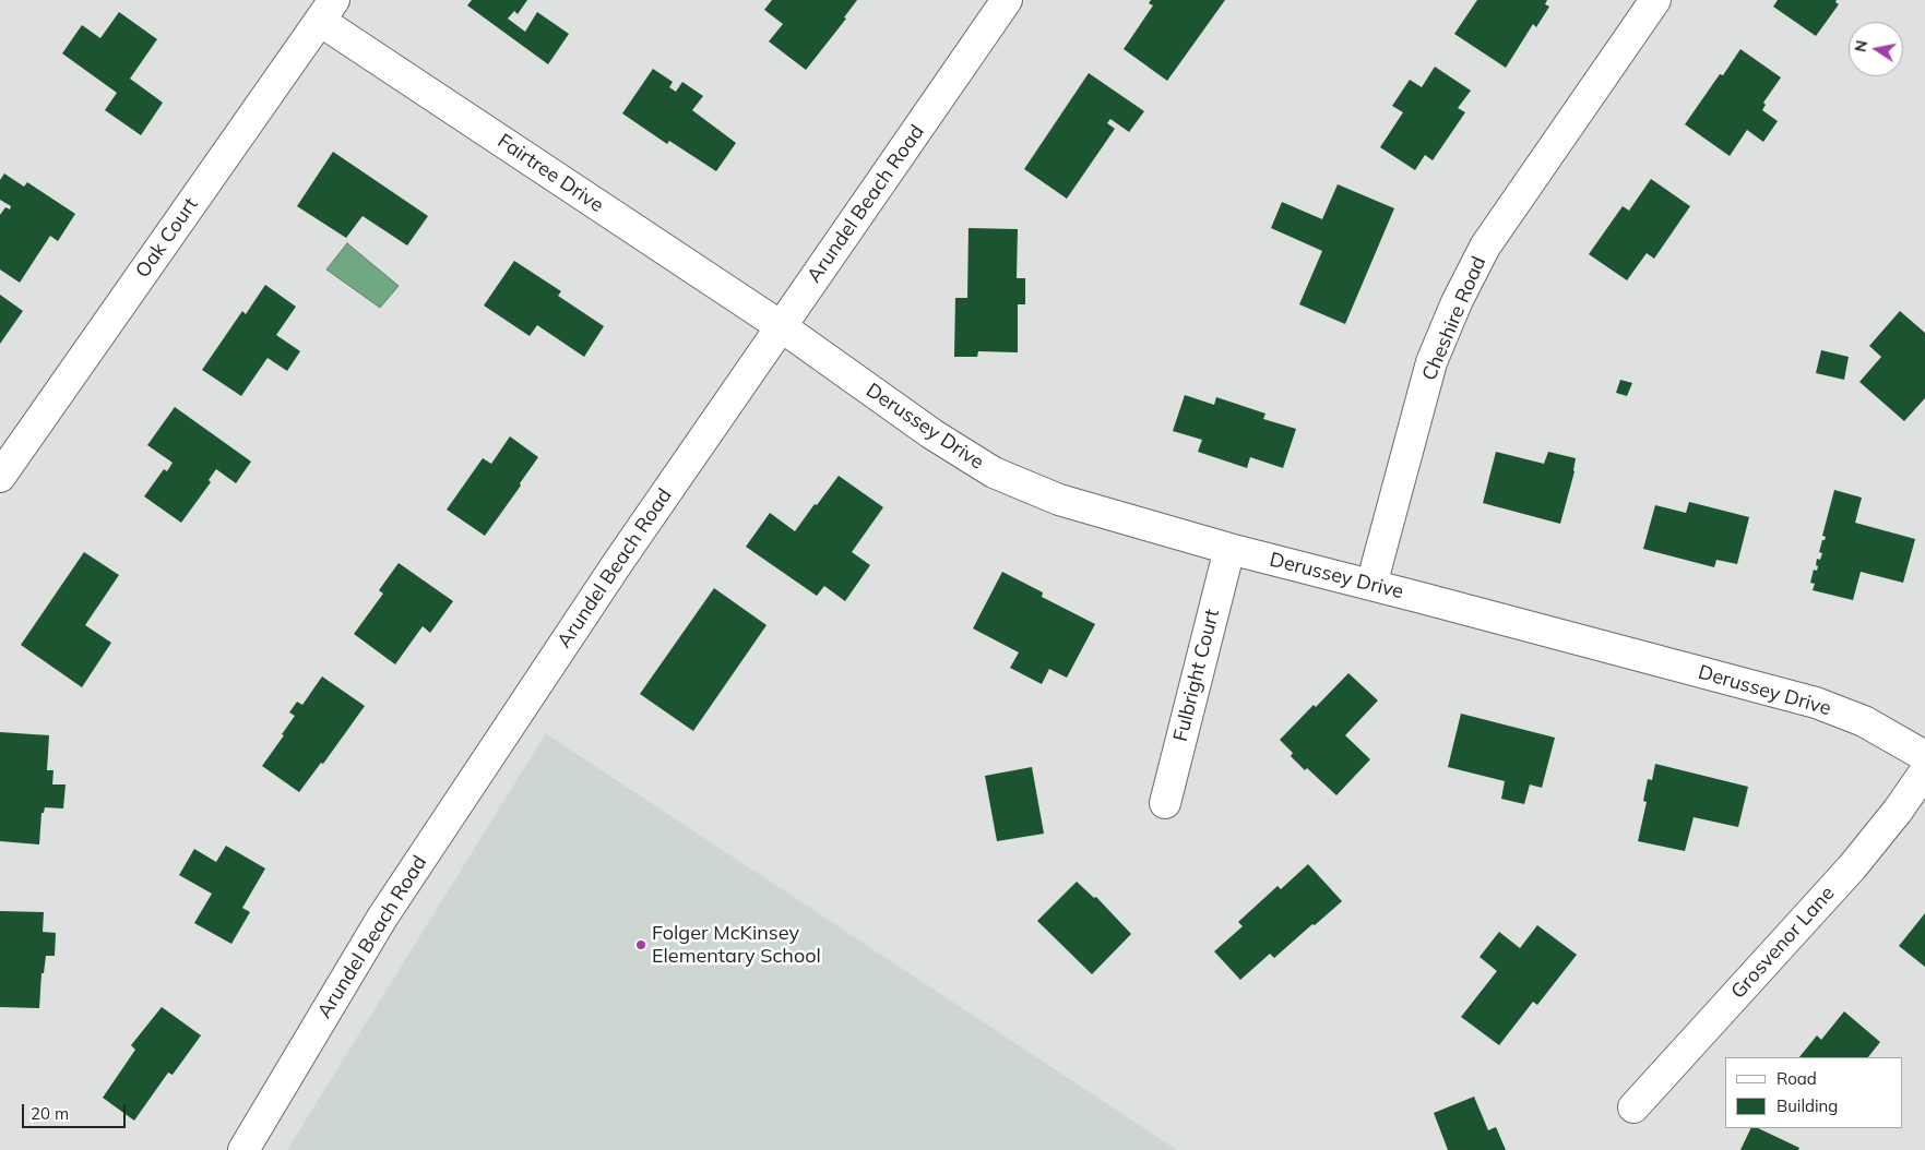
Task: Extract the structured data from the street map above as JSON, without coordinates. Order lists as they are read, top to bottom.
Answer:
{
  "streets": {
    "street": [
      "Fairtree Drive",
      "Arundel Beach Road",
      "Oak Court",
      "Cheshire Road",
      "Derussey Drive",
      "Fulbright Court",
      "Grosvenor Lane"
    ]
  },
  "crossings": [
    ["Fairtree Drive", "Arundel Beach Road"],
    ["Fairtree Drive", "Oak Court"],
    ["Fairtree Drive", "Derussey Drive"],
    ["Arundel Beach Road", "Derussey Drive"],
    ["Cheshire Road", "Derussey Drive"],
    ["Derussey Drive", "Fulbright Court"]
  ],
  "places": ["Folger McKinsey Elementary School"],
  "legend": ["Road", "Building"],
  "scale_bar": "20 m",
  "north": "left"
}
